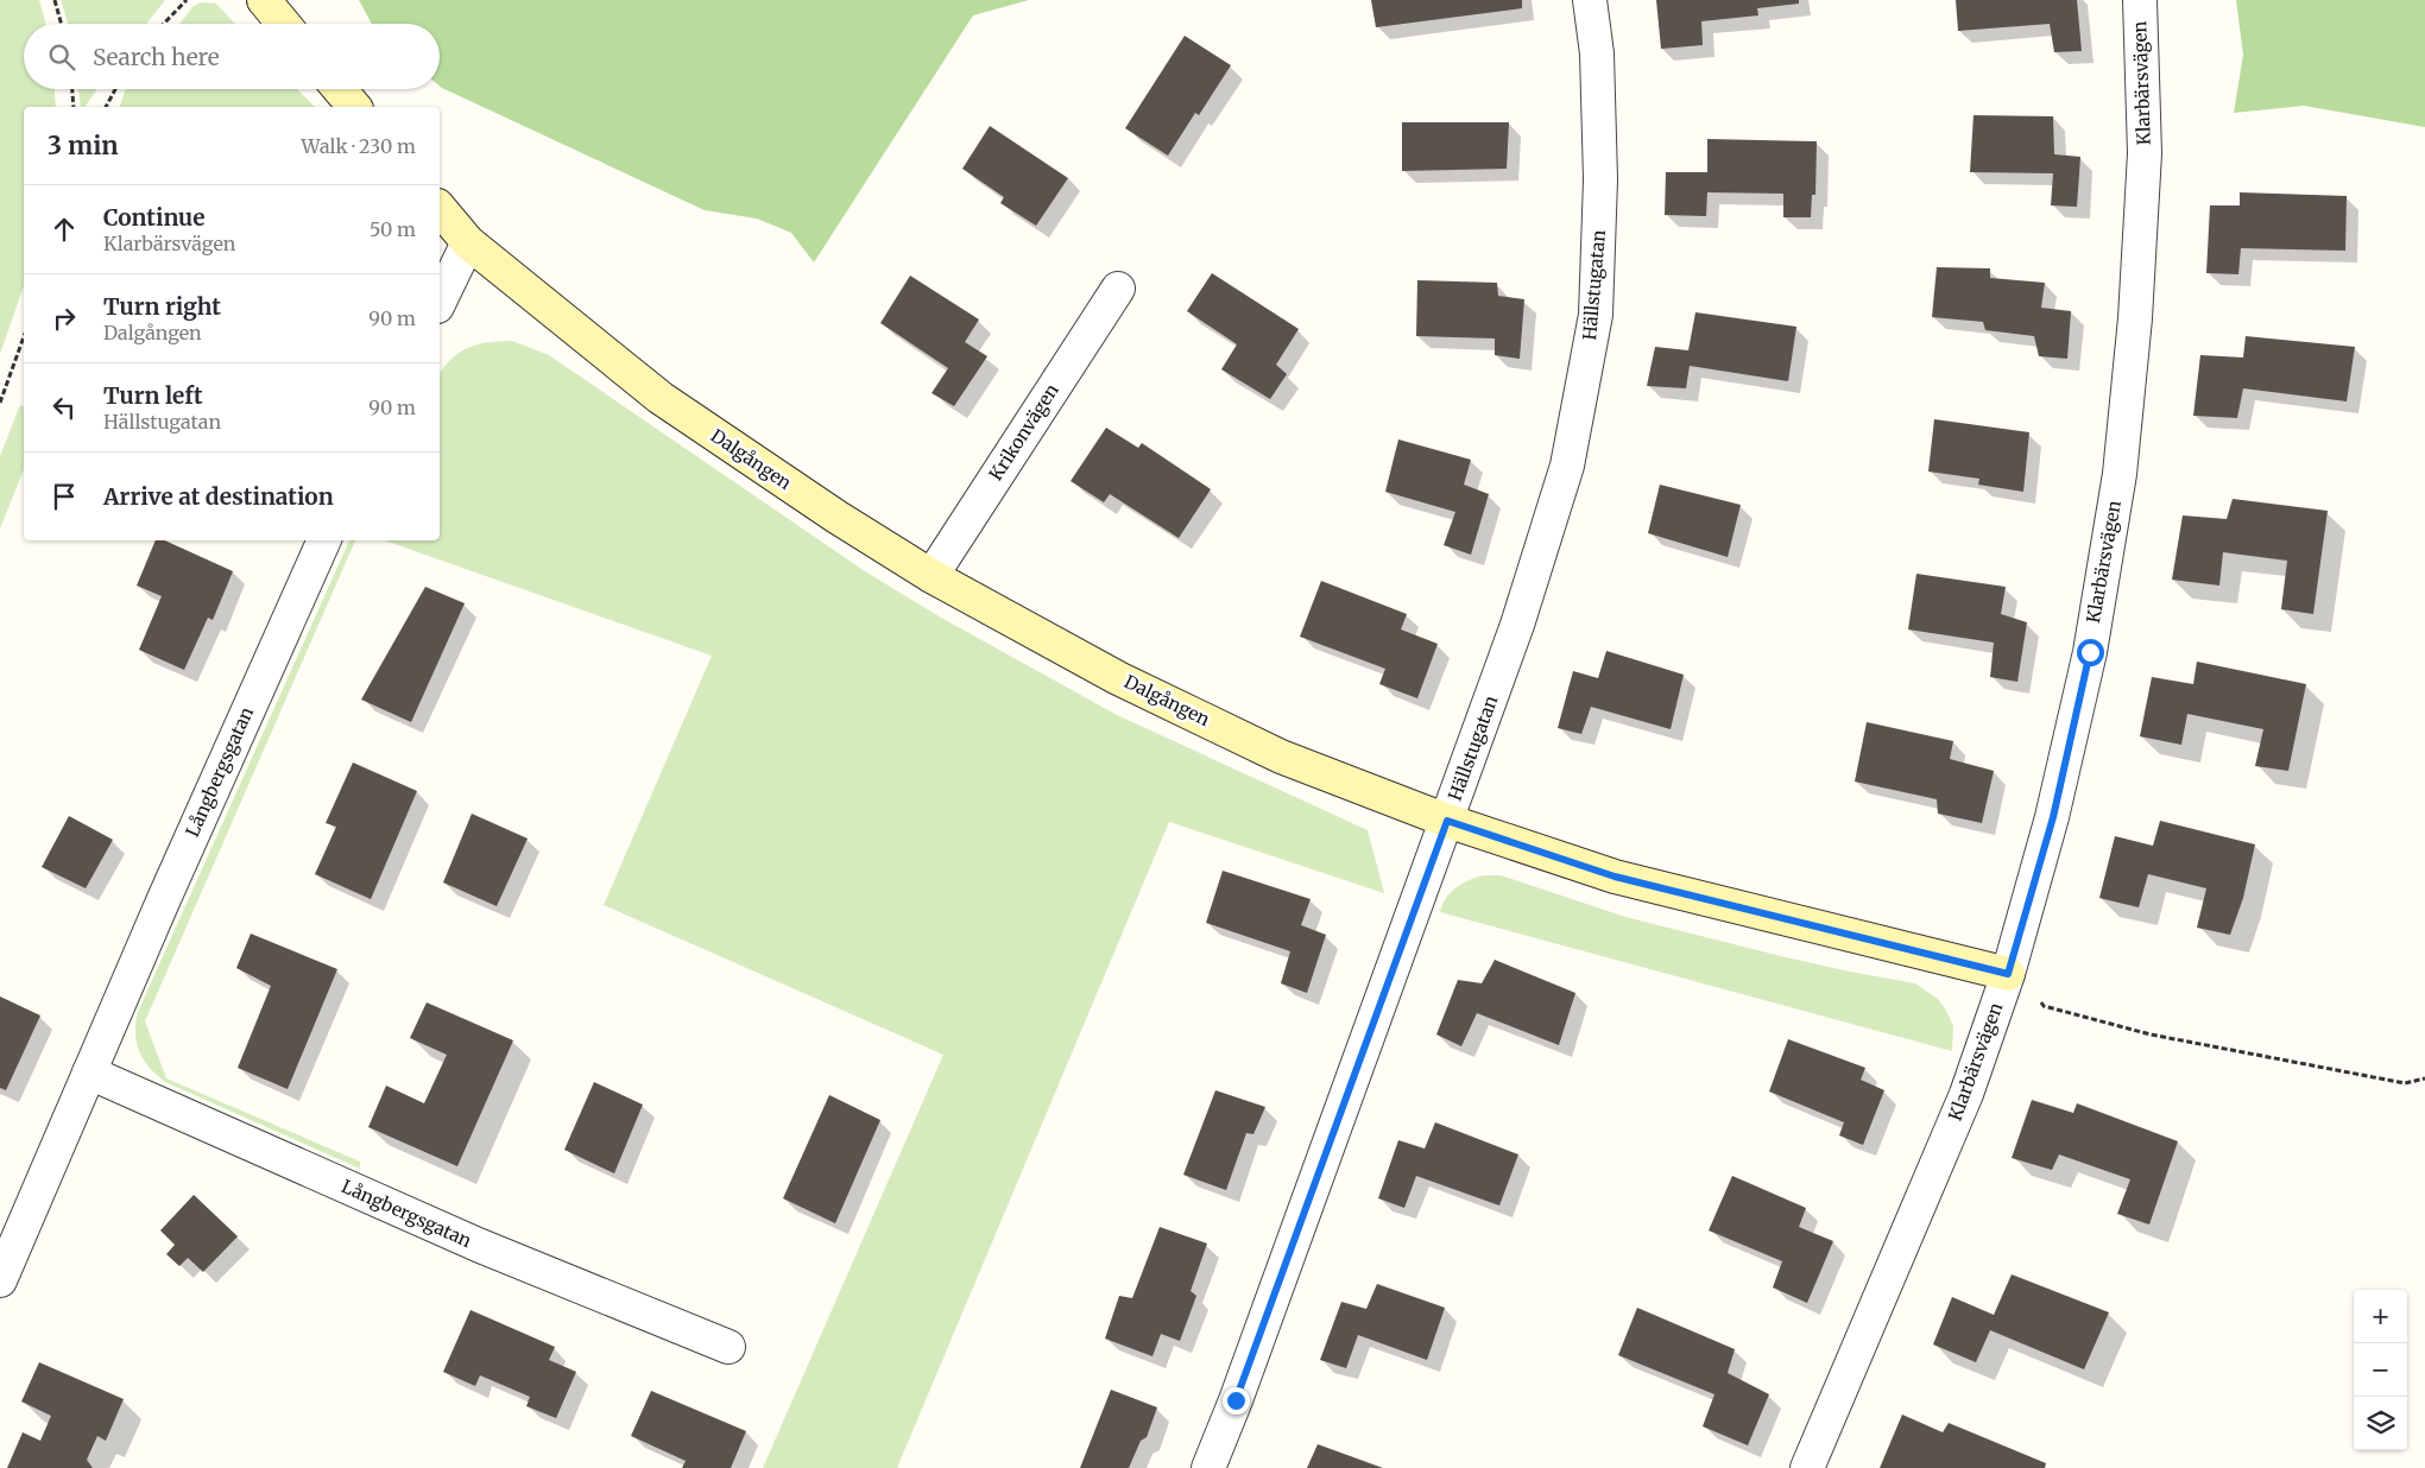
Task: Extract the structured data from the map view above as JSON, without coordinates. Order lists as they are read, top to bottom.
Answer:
{
  "streets": {
    "street": [
      "Klarbärsvägen",
      "Hällstugatan",
      "Krikonvägen",
      "Dalgången",
      "Långbergsgatan"
    ]
  },
  "crossings": [
    ["Klarbärsvägen", "Dalgången"],
    ["Hällstugatan", "Dalgången"],
    ["Krikonvägen", "Dalgången"]
  ],
  "page": {
    "search": "Search here",
    "heading": ["3 min", "Walk · 230 m"],
    "list": [
      ["Continue", "Klarbärsvägen", "50 m"],
      ["Turn right", "Dalgången", "90 m"],
      ["Turn left", "Hällstugatan", "90 m"],
      "Arrive at destination"
    ],
    "map_buttons": ["+", "−"]
  }
}
